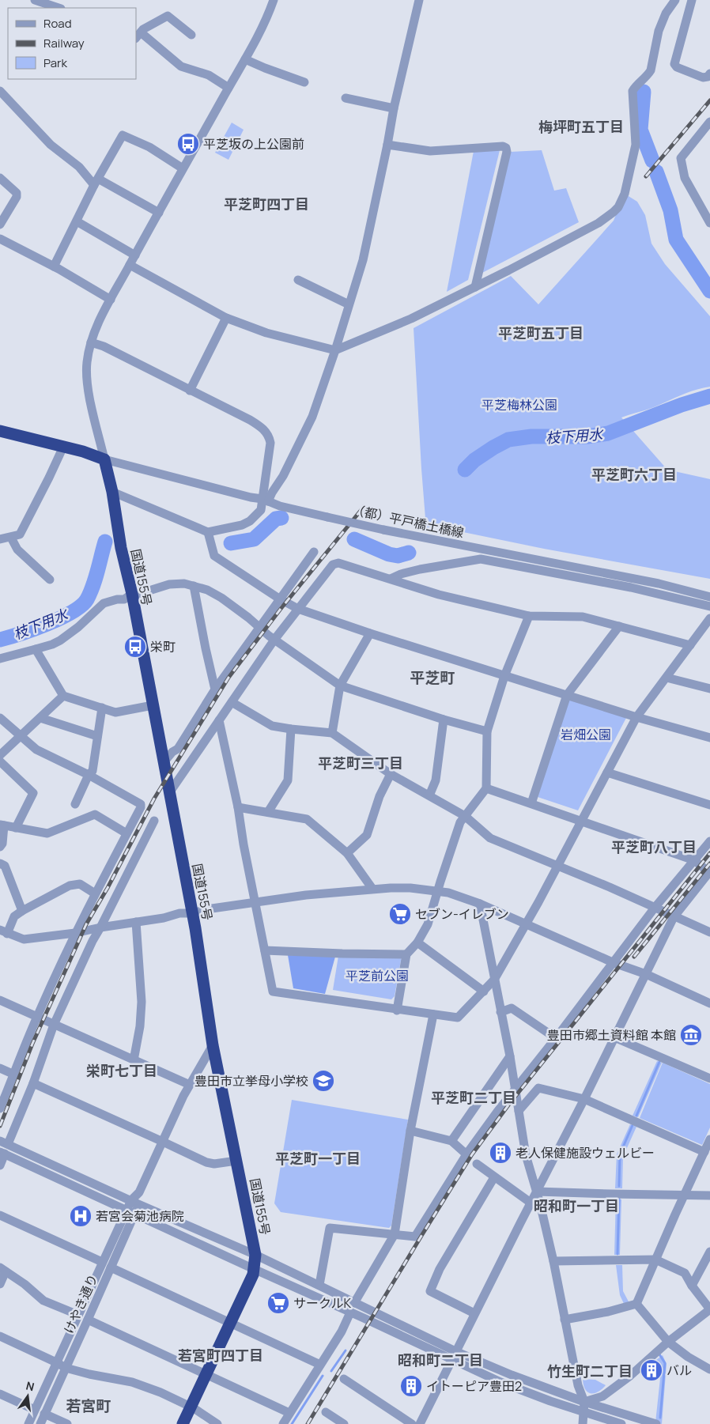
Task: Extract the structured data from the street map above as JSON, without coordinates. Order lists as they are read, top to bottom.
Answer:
{
  "streets": {
    "highway": ["国道155号"],
    "street": ["（都）平戸橋土橋線", "けやき通り"]
  },
  "crossings": [
    ["（都）平戸橋土橋線", "国道155号"]
  ],
  "districts": [
    "梅坪町五丁目",
    "平芝町四丁目",
    "平芝町五丁目",
    "平芝町六丁目",
    "平芝町",
    "平芝町三丁目",
    "平芝町八丁目",
    "栄町七丁目",
    "平芝町二丁目",
    "平芝町一丁目",
    "昭和町一丁目",
    "若宮町四丁目",
    "昭和町二丁目",
    "竹生町二丁目",
    "若宮町"
  ],
  "water": ["枝下用水"],
  "parks": ["平芝梅林公園", "岩畑公園", "平芝前公園"],
  "places": {
    "bus stop": ["平芝坂の上公園前", "栄町"],
    "supermarket": ["セブン-イレブン", "サークルK"],
    "museum": ["豊田市郷土資料館 本館"],
    "school or university": ["豊田市立挙母小学校"],
    "building": ["老人保健施設ウェルビー", "バル", "イトーピア豊田2"],
    "hospital": ["若宮会菊池病院"]
  },
  "legend": ["Road", "Railway", "Park"],
  "north": "top"
}
